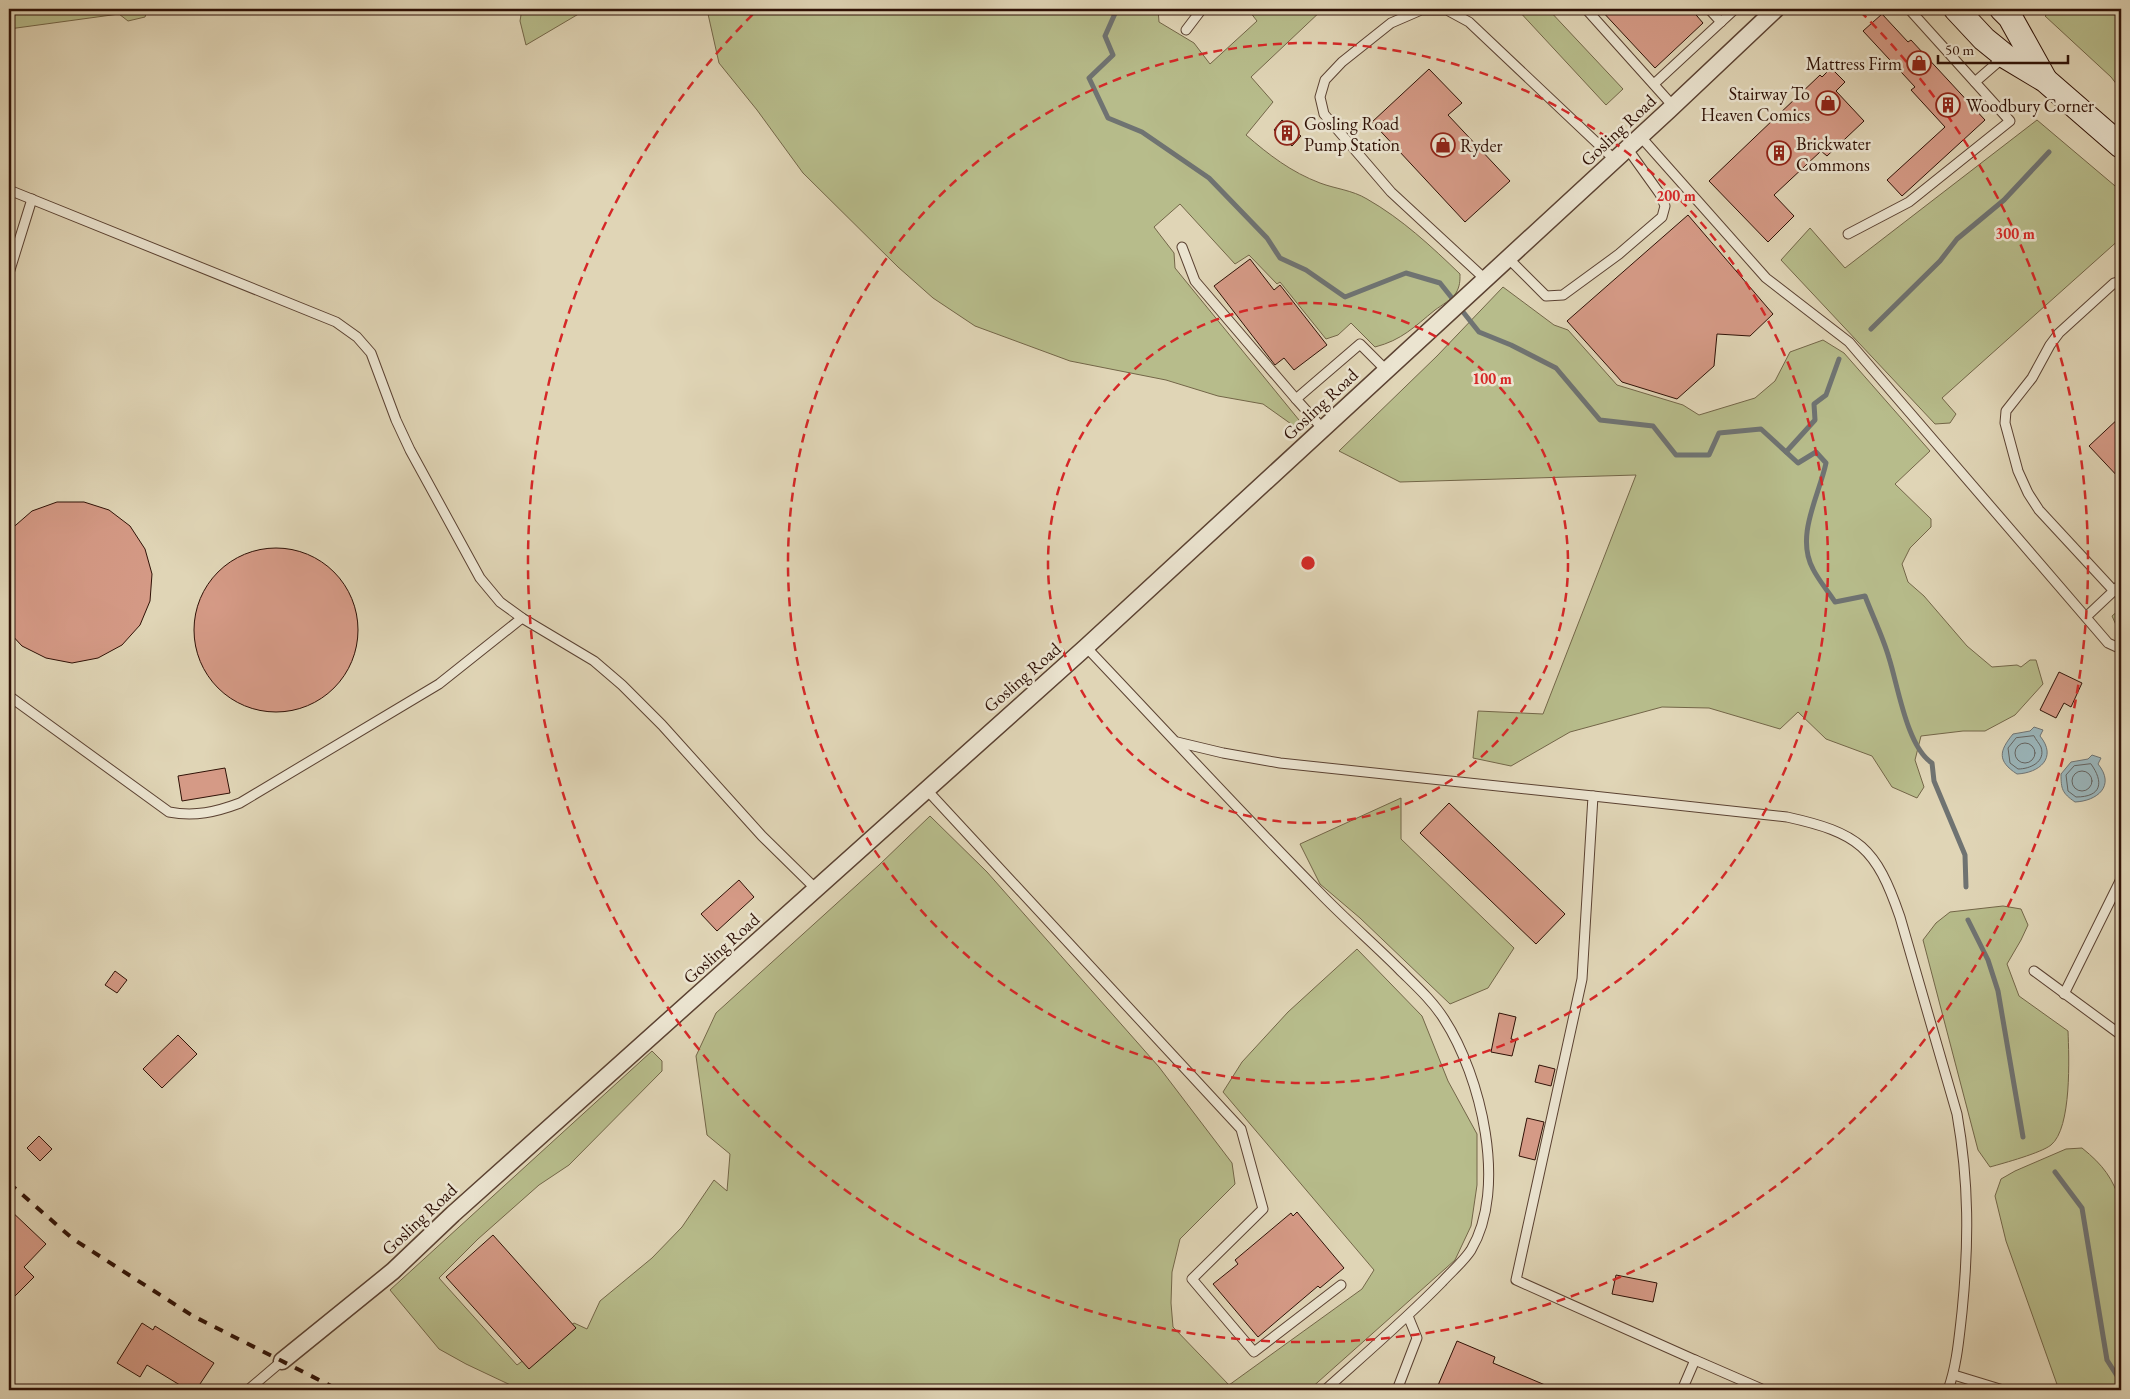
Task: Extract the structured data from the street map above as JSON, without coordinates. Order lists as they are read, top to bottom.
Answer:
{
  "streets": {
    "street": ["Gosling Road"]
  },
  "places": {
    "shop": ["Mattress Firm", "Stairway To Heaven Comics", "Ryder"],
    "building": ["Woodbury Corner", "Gosling Road Pump Station", "Brickwater Commons"]
  },
  "scale_bar": "50 m",
  "rings": ["200 m", "300 m", "100 m"]
}
